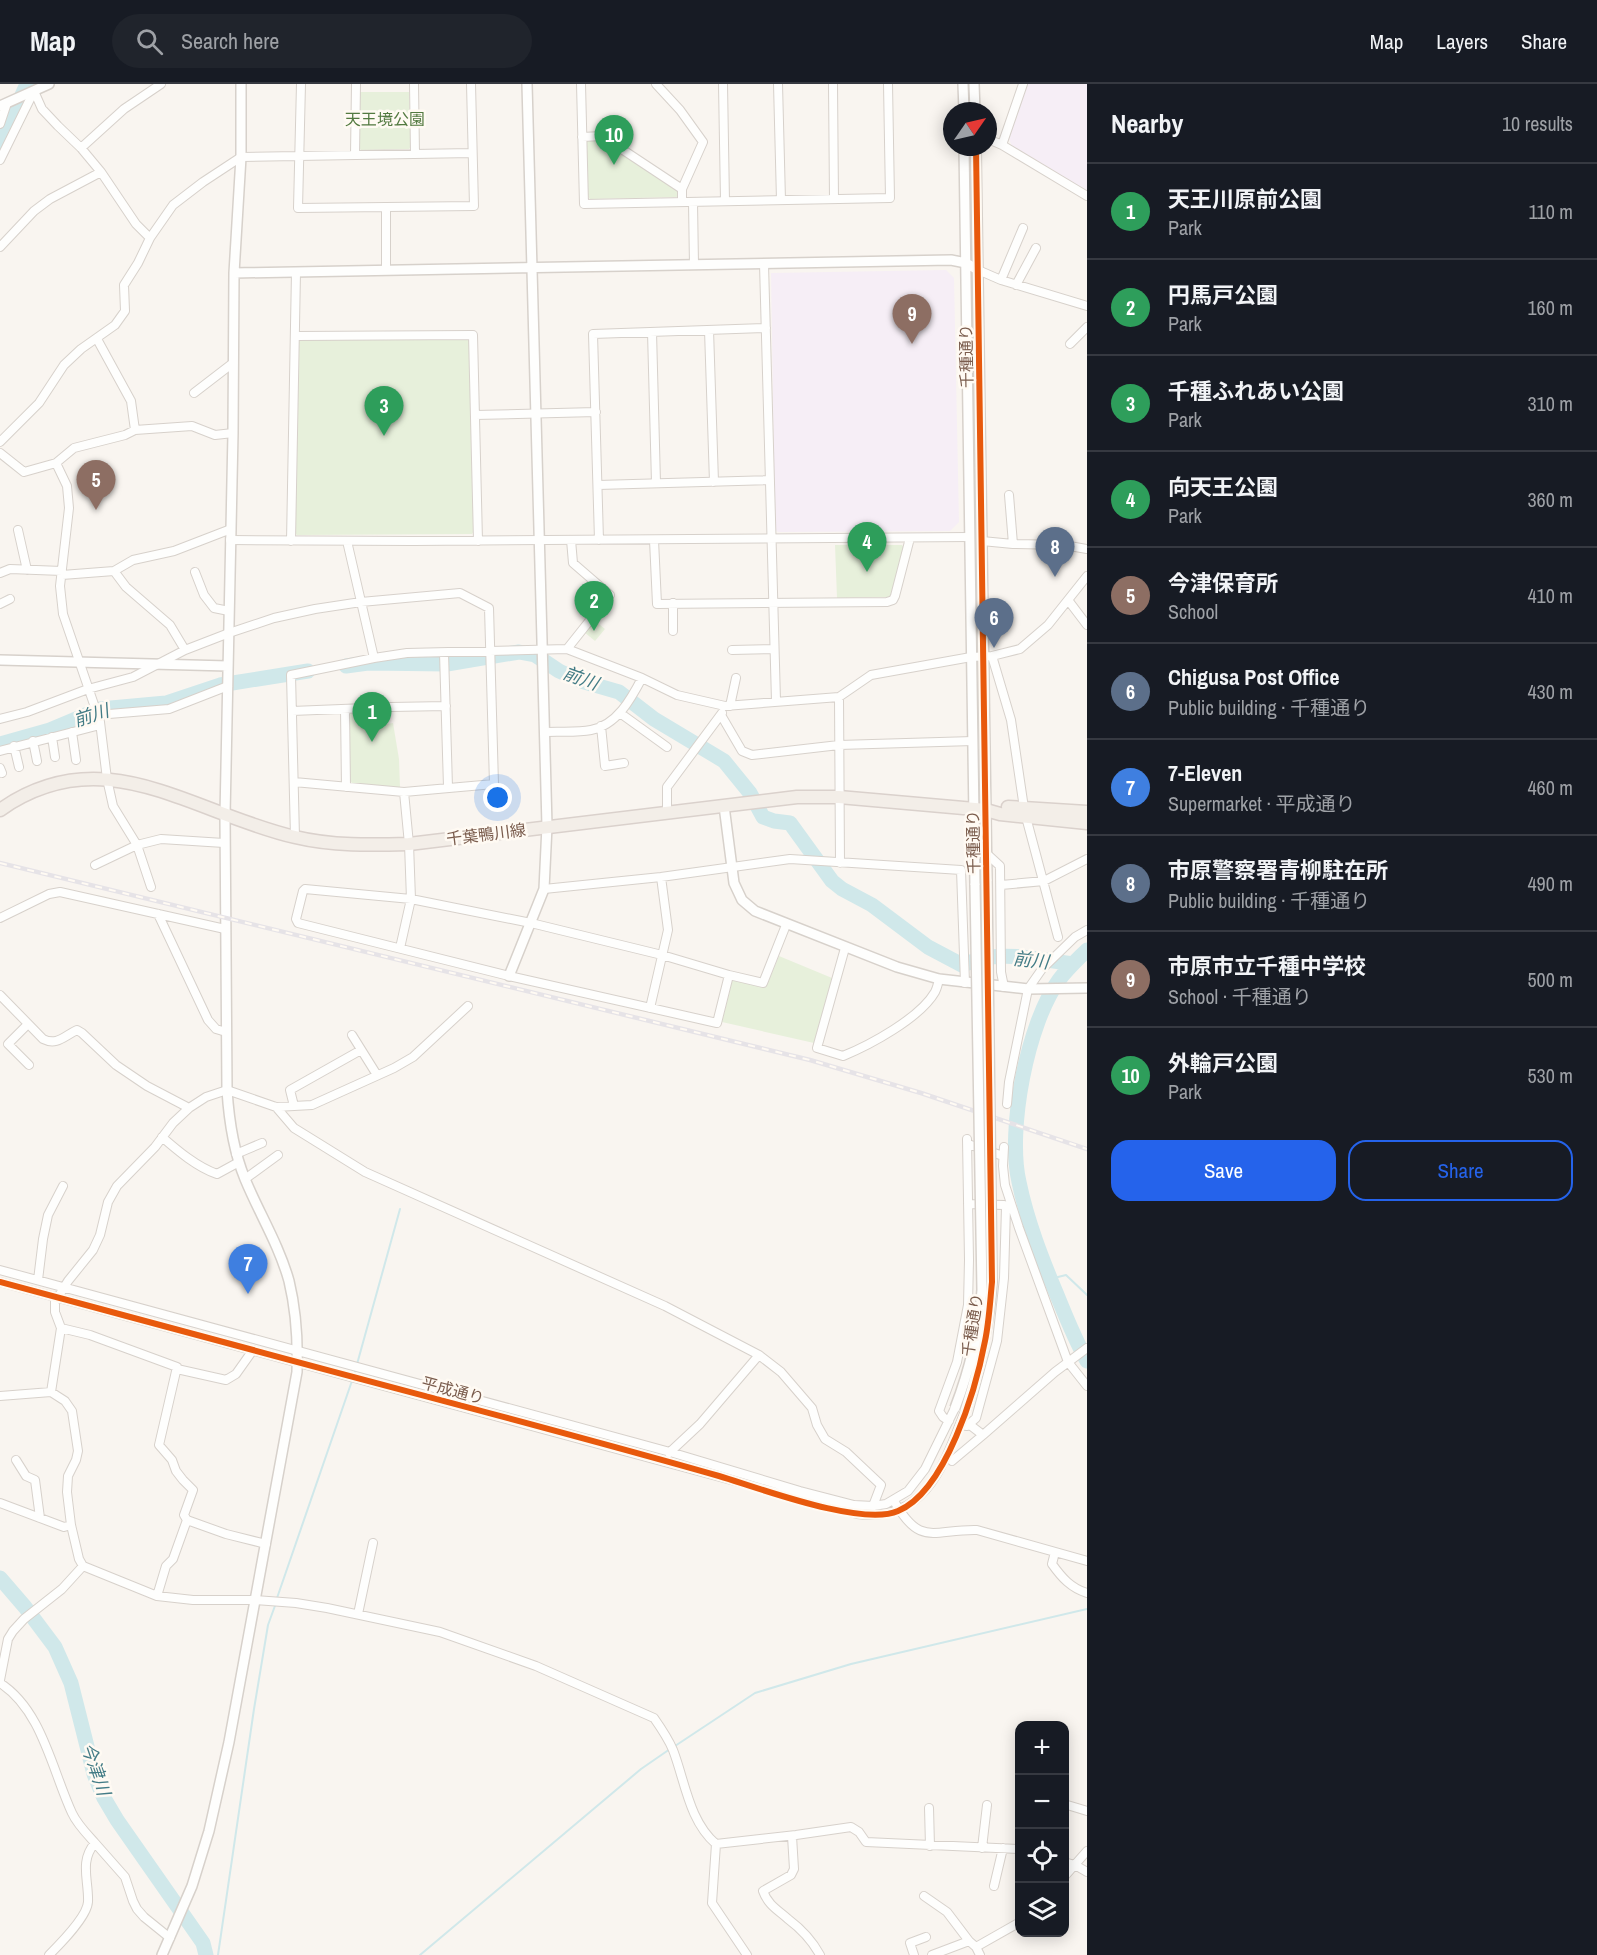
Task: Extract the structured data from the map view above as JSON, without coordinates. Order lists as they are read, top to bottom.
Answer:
{
  "streets": {
    "main road": ["千葉鴨川線"],
    "street": ["千種通り", "平成通り"]
  },
  "crossings": [
    ["千種通り", "千葉鴨川線"],
    ["千種通り", "平成通り"]
  ],
  "water": ["前川", "今津川"],
  "parks": ["天王境公園"],
  "north": "top right",
  "page": {
    "header": "Map",
    "search": "Search here",
    "nav": ["Map", "Layers", "Share"],
    "heading": ["Nearby", "10 results"],
    "pins": [
      "10",
      "9",
      "3",
      "5",
      "4",
      "8",
      "2",
      "6",
      "1",
      "7"
    ],
    "list": [
      {
        "mark": "1",
        "name": "天王川原前公園",
        "note": "Park",
        "value": "110 m"
      },
      {
        "mark": "2",
        "name": "円馬戸公園",
        "note": "Park",
        "value": "160 m"
      },
      {
        "mark": "3",
        "name": "千種ふれあい公園",
        "note": "Park",
        "value": "310 m"
      },
      {
        "mark": "4",
        "name": "向天王公園",
        "note": "Park",
        "value": "360 m"
      },
      {
        "mark": "5",
        "name": "今津保育所",
        "note": "School",
        "value": "410 m"
      },
      {
        "mark": "6",
        "name": "Chigusa Post Office",
        "note": "Public building · 千種通り",
        "value": "430 m"
      },
      {
        "mark": "7",
        "name": "7-Eleven",
        "note": "Supermarket · 平成通り",
        "value": "460 m"
      },
      {
        "mark": "8",
        "name": "市原警察署青柳駐在所",
        "note": "Public building · 千種通り",
        "value": "490 m"
      },
      {
        "mark": "9",
        "name": "市原市立千種中学校",
        "note": "School · 千種通り",
        "value": "500 m"
      },
      {
        "mark": "10",
        "name": "外輪戸公園",
        "note": "Park",
        "value": "530 m"
      }
    ],
    "buttons": ["Save", "Share"],
    "map_buttons": ["+", "−"]
  }
}
